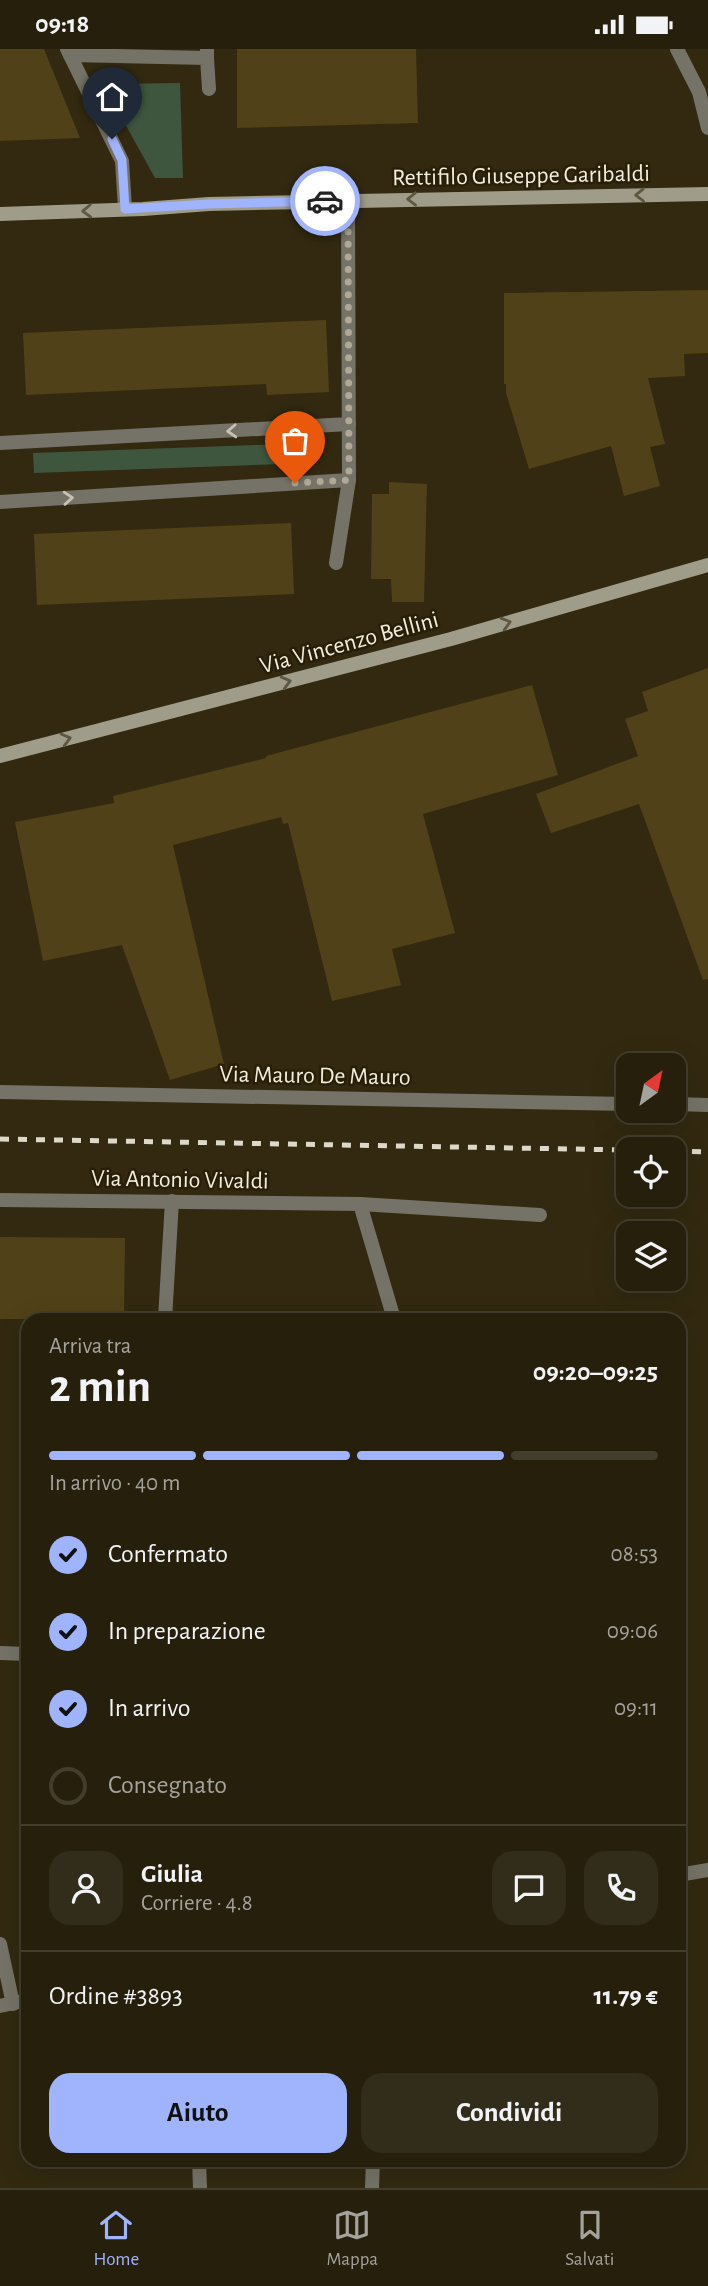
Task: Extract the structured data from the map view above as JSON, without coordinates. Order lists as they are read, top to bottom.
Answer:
{
  "streets": {
    "main road": ["Rettifilo Giuseppe Garibaldi", "Via Vincenzo Bellini"],
    "street": ["Via Mauro De Mauro", "Via Antonio Vivaldi"]
  },
  "one_way": ["Rettifilo Giuseppe Garibaldi", "Via Vincenzo Bellini"],
  "north": "top right",
  "page": {
    "status": "09:18",
    "heading": ["2 min", "Arriva tra", "09:20–09:25"],
    "panel": [
      "Giulia",
      "Corriere · 4.8",
      "Ordine #3893",
      "11.79 €"
    ],
    "bar": "In arrivo · 40 m",
    "list": [
      ["Confermato", "08:53"],
      ["In preparazione", "09:06"],
      ["In arrivo", "09:11"],
      "Consegnato"
    ],
    "buttons": ["Aiuto", "Condividi"],
    "tabs": ["Home", "Mappa", "Salvati"]
  }
}
